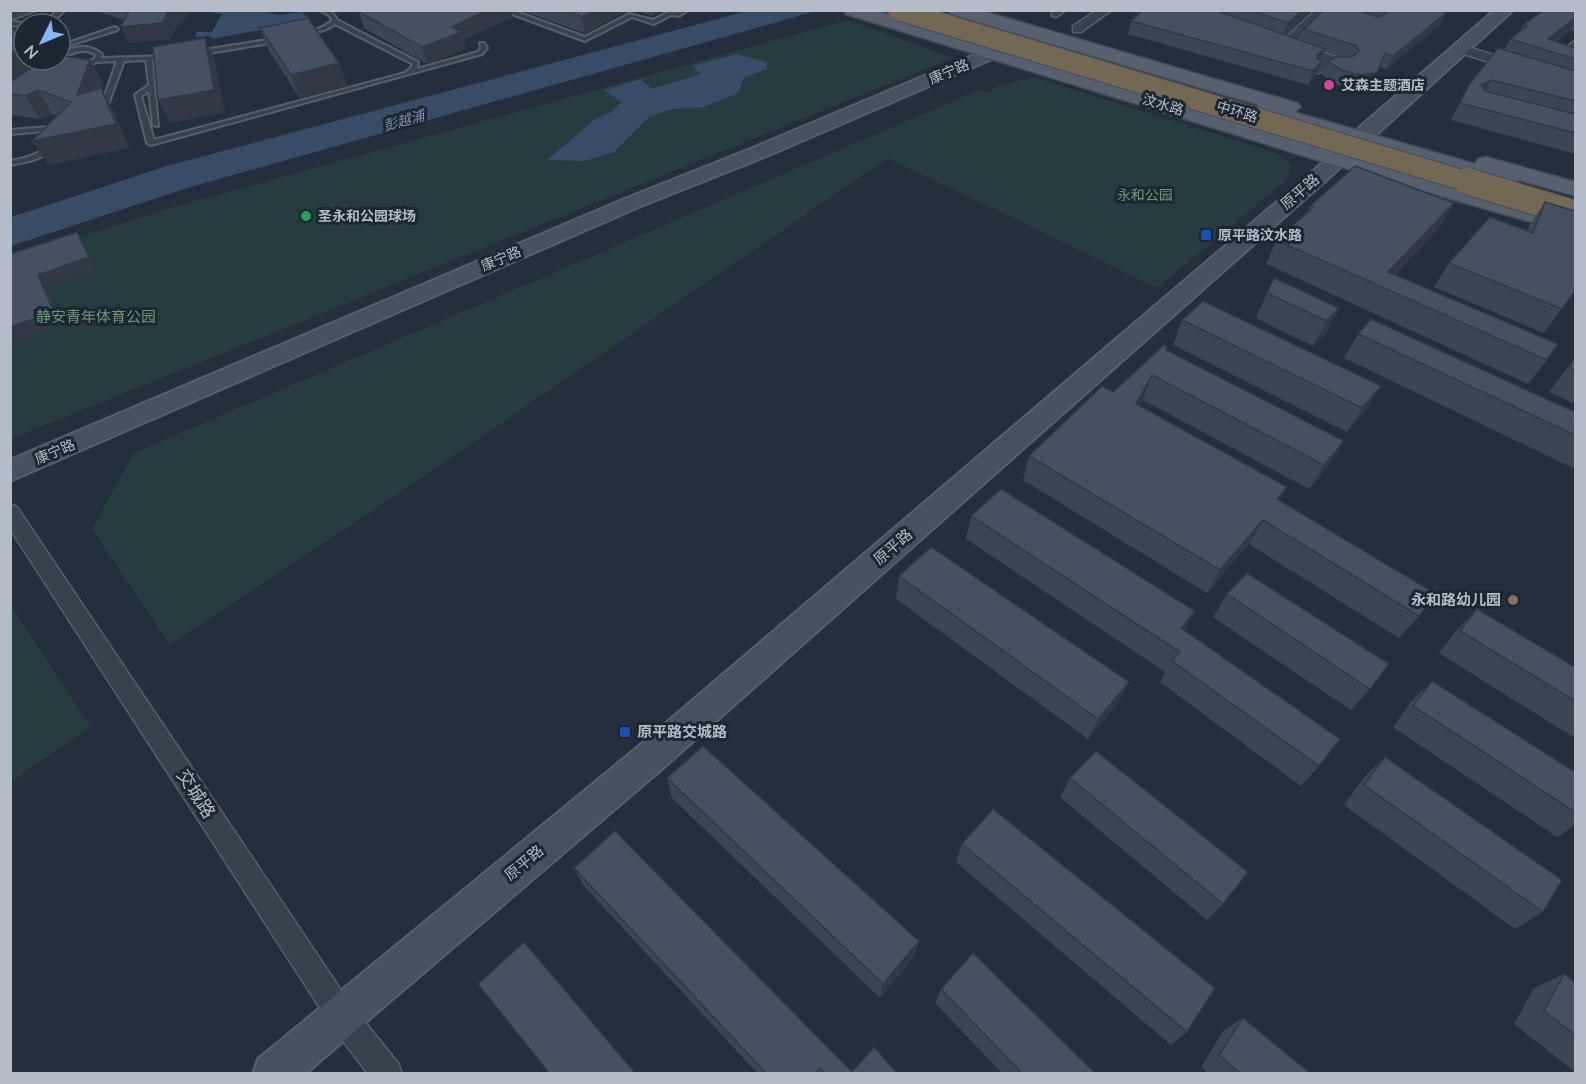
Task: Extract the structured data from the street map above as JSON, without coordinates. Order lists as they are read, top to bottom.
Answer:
{
  "streets": {
    "highway": ["中环路"],
    "main road": ["汶水路"],
    "street": ["康宁路", "原平路", "交城路"]
  },
  "crossings": [
    ["康宁路", "汶水路"],
    ["汶水路", "原平路"],
    ["原平路", "交城路"]
  ],
  "water": ["彭越浦"],
  "parks": ["永和公园", "静安青年体育公园"],
  "places": {
    "other": ["艾森主题酒店", "圣永和公园球场", "永和路幼儿园"],
    "transit": ["原平路汶水路", "原平路交城路"]
  },
  "north": "bottom left"
}
